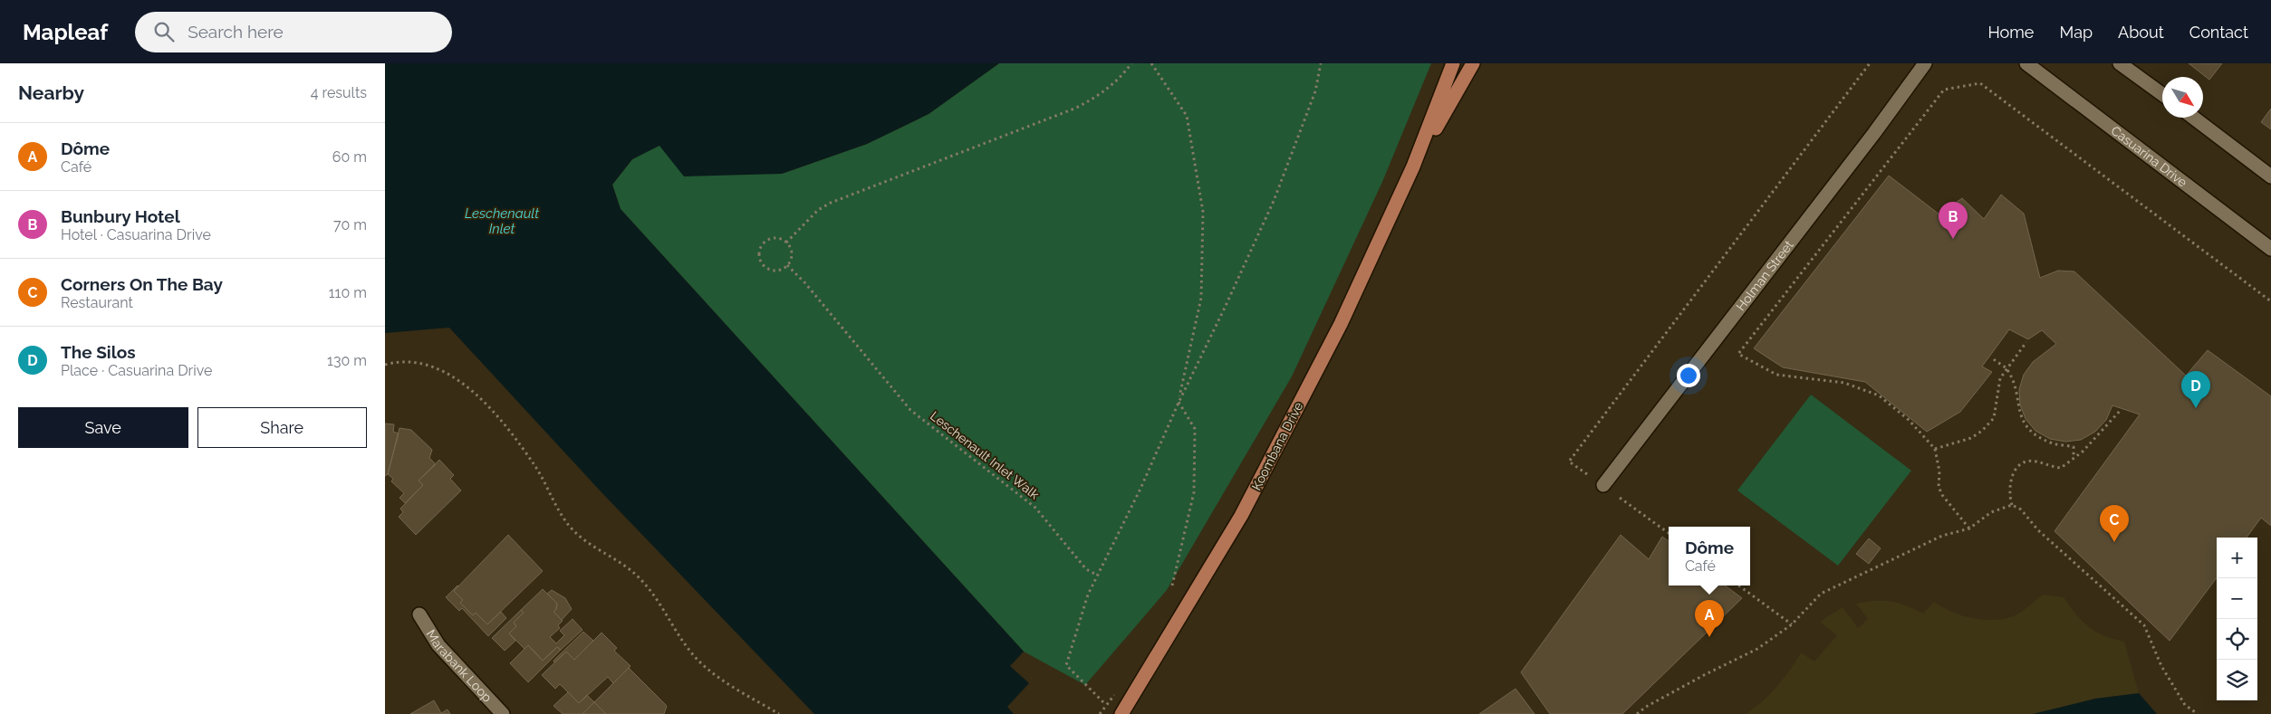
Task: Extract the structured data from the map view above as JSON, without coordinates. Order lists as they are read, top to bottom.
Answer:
{
  "streets": {
    "main road": ["Koombana Drive"],
    "street": ["Casuarina Drive", "Holman Street", "Marabank Loop"],
    "path": ["Leschenault Inlet Walk"]
  },
  "water": ["Leschenault Inlet"],
  "north": "bottom right",
  "page": {
    "header": "Mapleaf",
    "search": "Search here",
    "nav": [
      "Home",
      "Map",
      "About",
      "Contact"
    ],
    "heading": ["Nearby", "4 results"],
    "list": [
      {
        "mark": "A",
        "name": "Dôme",
        "note": "Café",
        "value": "60 m"
      },
      {
        "mark": "B",
        "name": "Bunbury Hotel",
        "note": "Hotel · Casuarina Drive",
        "value": "70 m"
      },
      {
        "mark": "C",
        "name": "Corners On The Bay",
        "note": "Restaurant",
        "value": "110 m"
      },
      {
        "mark": "D",
        "name": "The Silos",
        "note": "Place · Casuarina Drive",
        "value": "130 m"
      }
    ],
    "pins": [
      "B",
      "D",
      "C",
      "A"
    ],
    "buttons": ["Save", "Share"],
    "popup": ["Dôme", "Café"],
    "map_buttons": ["+", "−"]
  }
}
